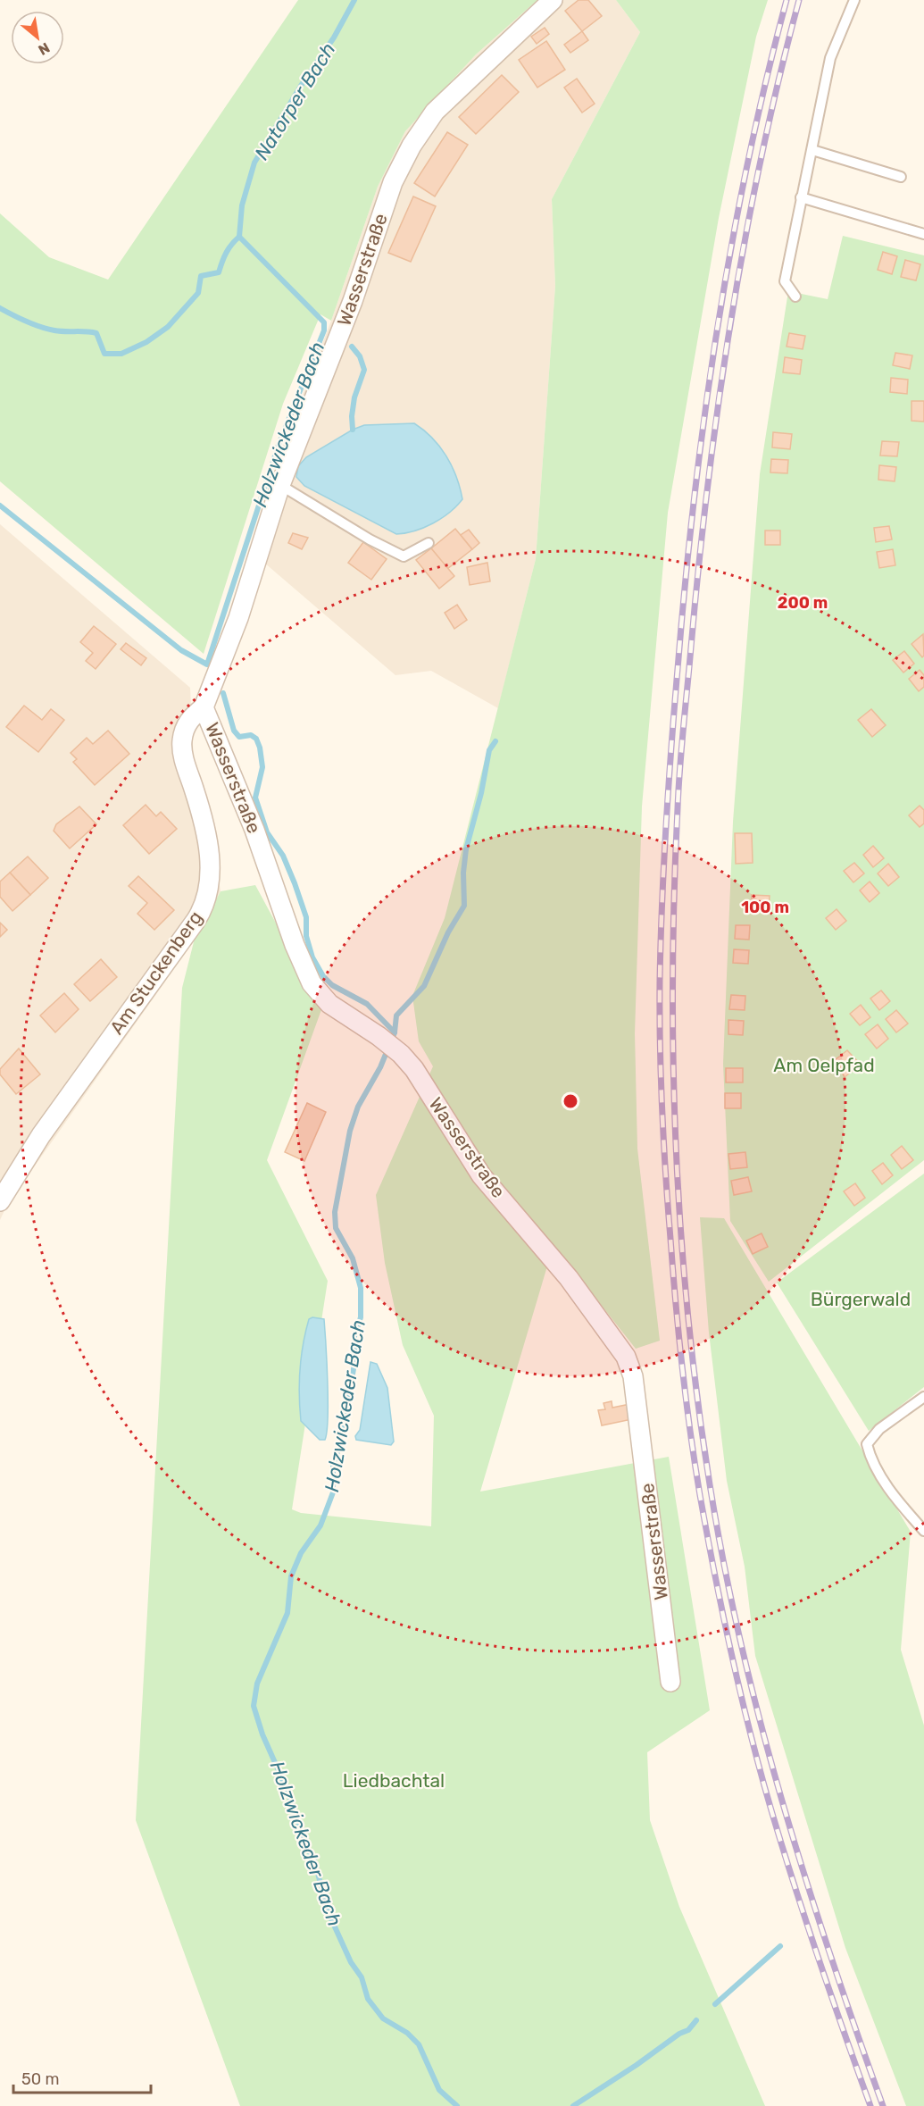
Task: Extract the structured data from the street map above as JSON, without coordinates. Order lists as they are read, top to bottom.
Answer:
{
  "streets": {
    "street": ["Wasserstraße", "Am Stuckenberg"]
  },
  "crossings": [
    ["Wasserstraße", "Am Stuckenberg"]
  ],
  "water": ["Natorper Bach", "Holzwickeder Bach"],
  "parks": ["Am Oelpfad", "Bürgerwald", "Liedbachtal"],
  "scale_bar": "50 m",
  "north": "bottom right",
  "rings": ["200 m", "100 m"]
}
